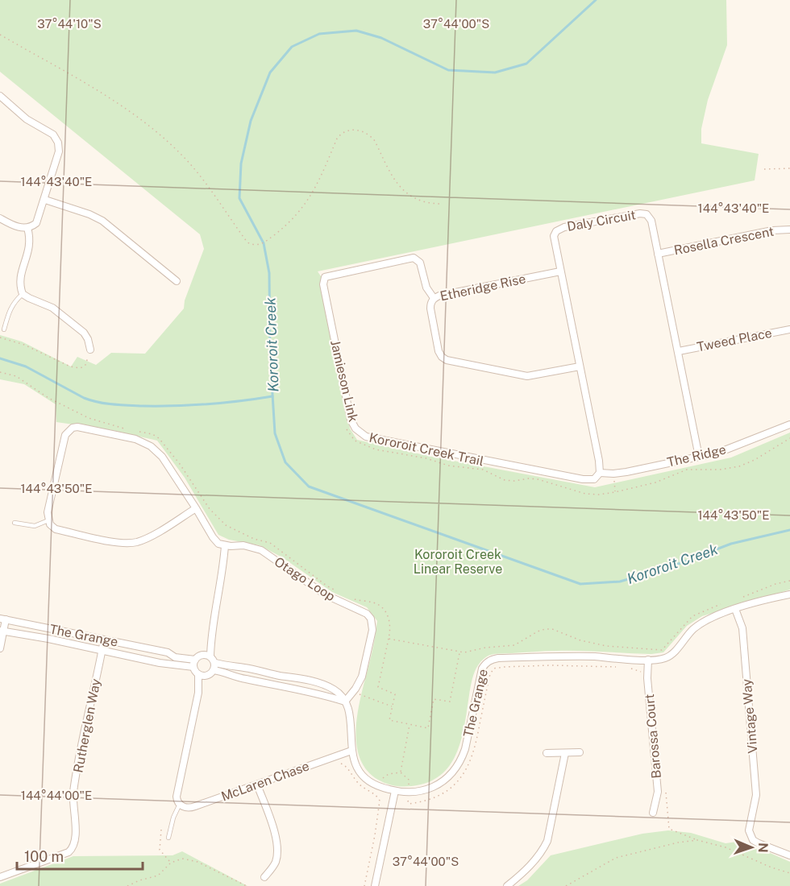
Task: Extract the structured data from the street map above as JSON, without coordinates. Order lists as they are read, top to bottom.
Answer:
{
  "streets": {
    "street": [
      "Daly Circuit",
      "Rosella Crescent",
      "Etheridge Rise",
      "Tweed Place",
      "Jamieson Link",
      "The Ridge",
      "Otago Loop",
      "The Grange",
      "Vintage Way",
      "Rutherglen Way",
      "Barossa Court",
      "McLaren Chase"
    ],
    "path": ["Kororoit Creek Trail"]
  },
  "crossings": [
    ["Daly Circuit", "Rosella Crescent"],
    ["Daly Circuit", "Etheridge Rise"],
    ["Daly Circuit", "Tweed Place"],
    ["Daly Circuit", "Jamieson Link"],
    ["Daly Circuit", "The Ridge"],
    ["Etheridge Rise", "Jamieson Link"],
    ["Jamieson Link", "The Ridge"],
    ["Otago Loop", "The Grange"],
    ["The Grange", "Vintage Way"],
    ["The Grange", "Rutherglen Way"],
    ["The Grange", "Barossa Court"],
    ["The Grange", "McLaren Chase"]
  ],
  "water": ["Kororoit Creek"],
  "parks": ["Kororoit Creek Linear Reserve"],
  "scale_bar": "100 m",
  "north": "right",
  "coordinates": [
    "37°44'10\"S",
    "37°44'00\"S",
    "144°43'40\"E",
    "144°43'50\"E",
    "144°44'00\"E"
  ]
}
